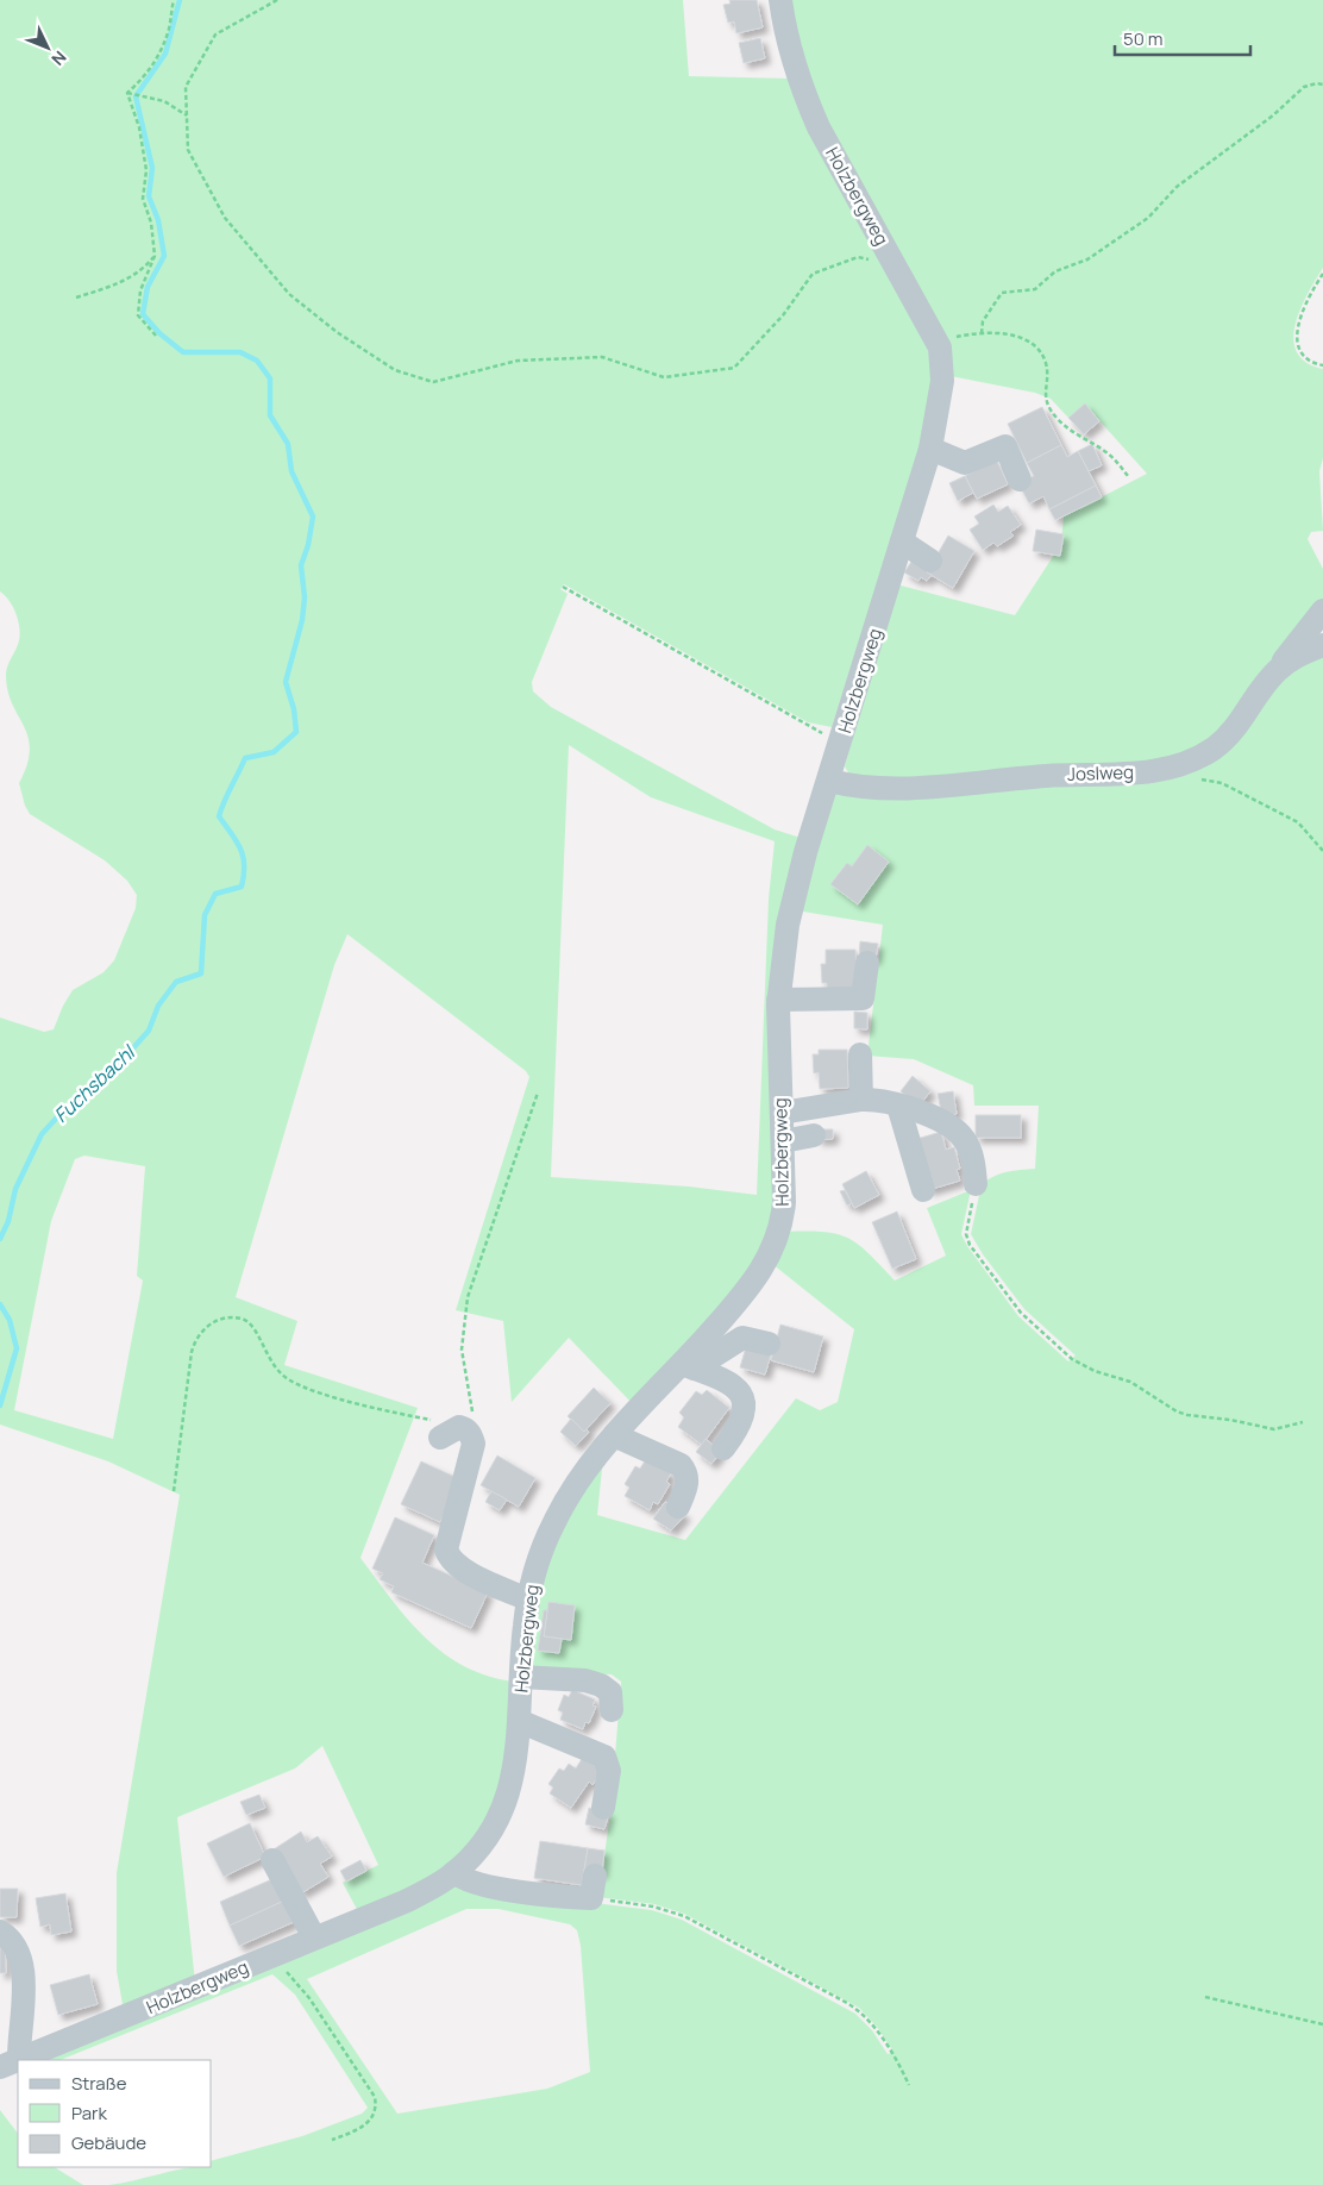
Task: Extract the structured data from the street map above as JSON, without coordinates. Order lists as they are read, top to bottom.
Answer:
{
  "streets": {
    "street": ["Holzbergweg", "Joslweg"]
  },
  "crossings": [
    ["Holzbergweg", "Joslweg"]
  ],
  "water": ["Fuchsbachl"],
  "legend": ["Straße", "Park", "Gebäude"],
  "scale_bar": "50 m",
  "north": "bottom right"
}
